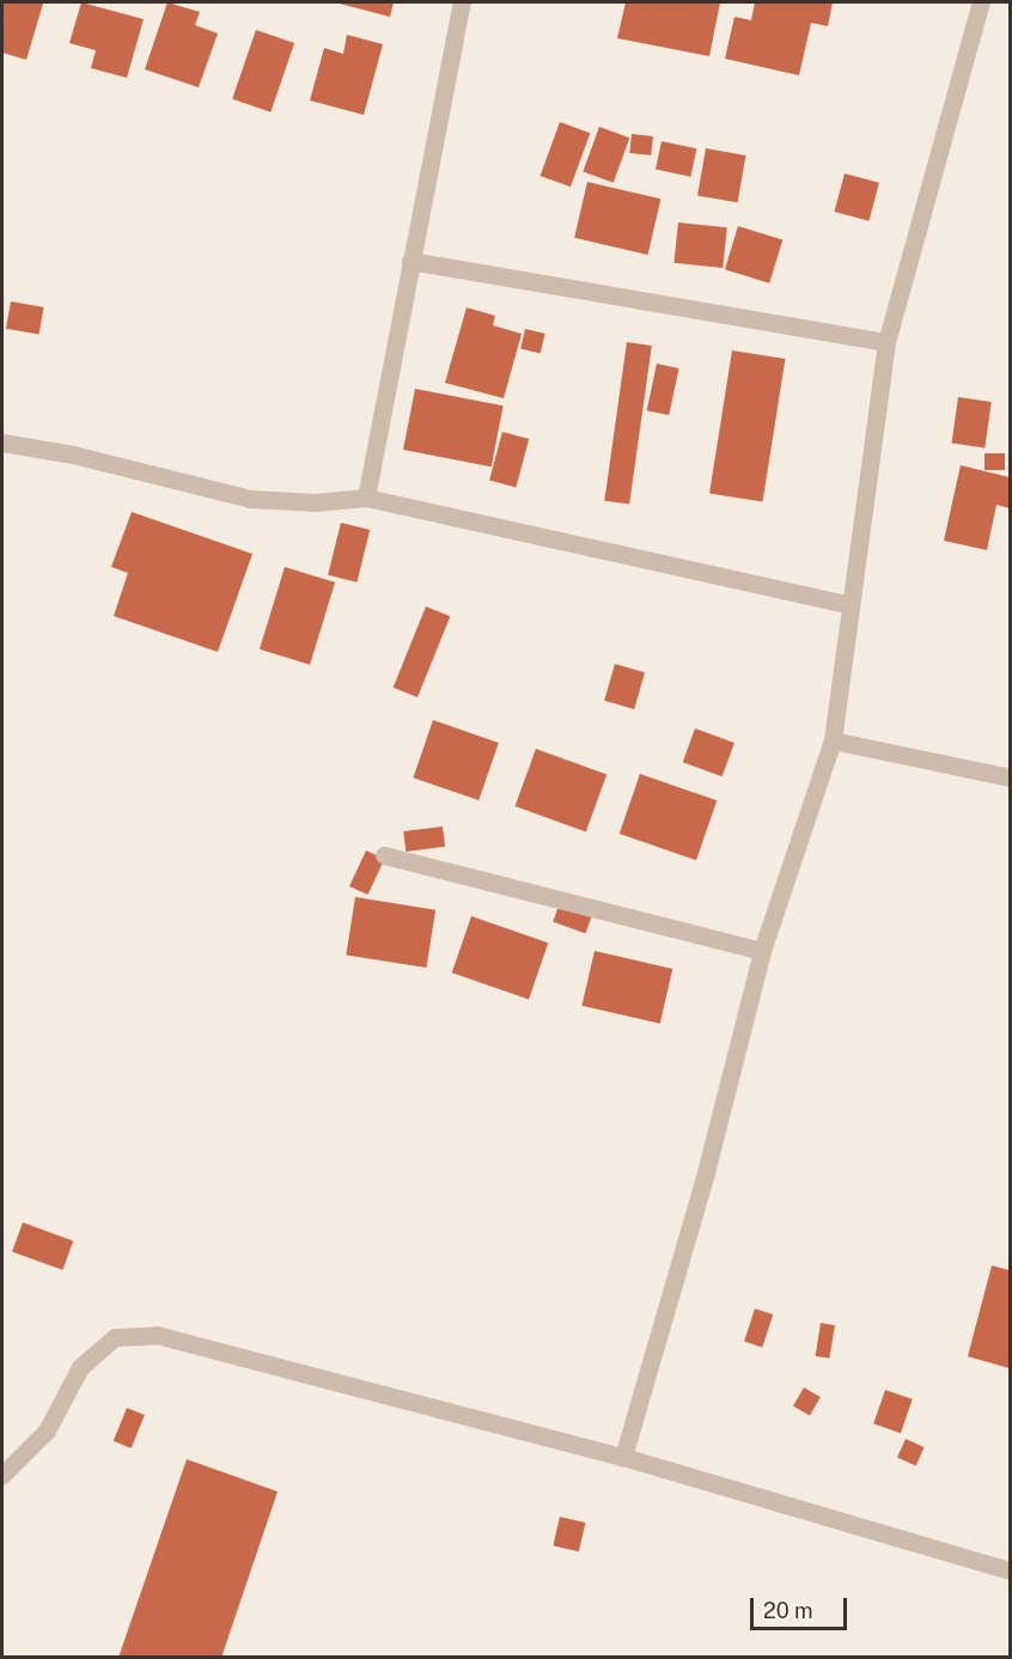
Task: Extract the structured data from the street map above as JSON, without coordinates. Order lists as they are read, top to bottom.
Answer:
{
  "scale_bar": "20 m"
}
